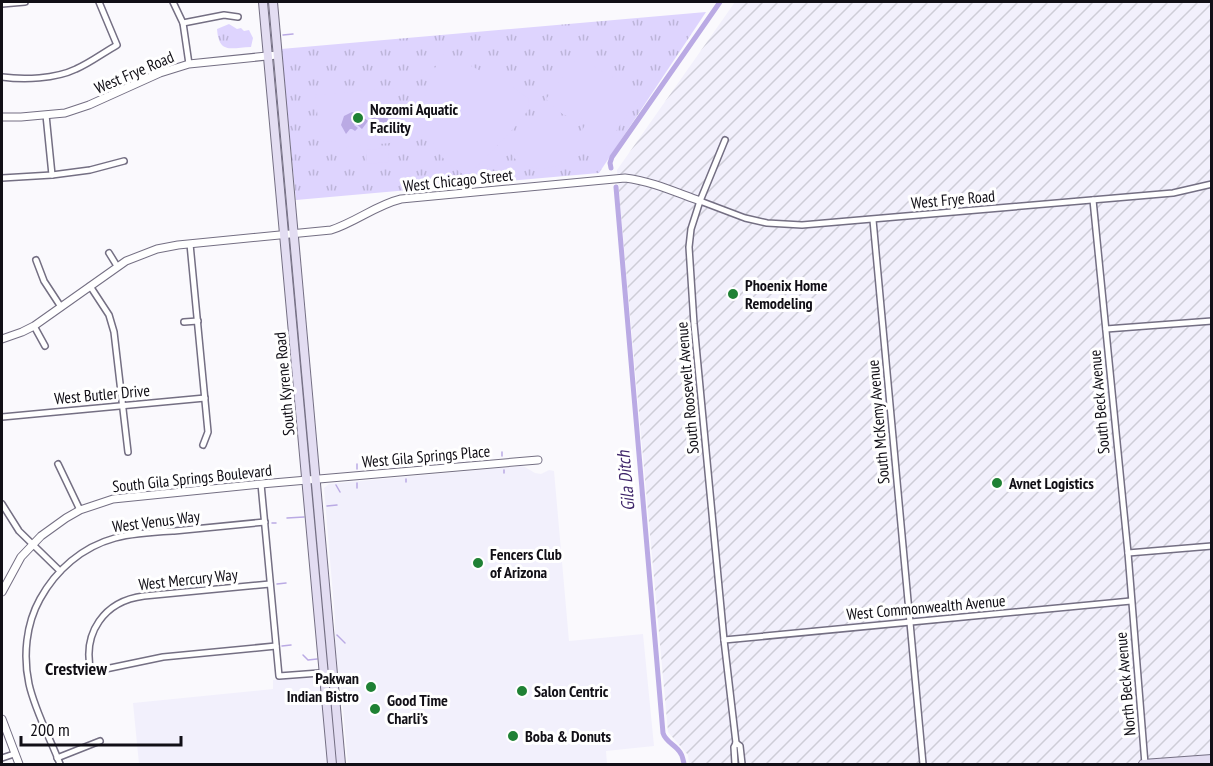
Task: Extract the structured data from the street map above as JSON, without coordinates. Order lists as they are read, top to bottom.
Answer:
{
  "streets": {
    "main road": ["South Kyrene Road"],
    "street": [
      "West Frye Road",
      "West Chicago Street",
      "South Roosevelt Avenue",
      "West Butler Drive",
      "South Beck Avenue",
      "South McKemy Avenue",
      "West Gila Springs Place",
      "South Gila Springs Boulevard",
      "West Venus Way",
      "West Mercury Way",
      "West Commonwealth Avenue",
      "North Beck Avenue"
    ]
  },
  "crossings": [
    ["West Frye Road", "West Chicago Street"],
    ["West Frye Road", "South Kyrene Road"],
    ["West Frye Road", "South Roosevelt Avenue"],
    ["West Frye Road", "South Beck Avenue"],
    ["West Frye Road", "South McKemy Avenue"],
    ["West Chicago Street", "South Kyrene Road"],
    ["West Chicago Street", "South Roosevelt Avenue"],
    ["South Kyrene Road", "West Gila Springs Place"],
    ["South Kyrene Road", "South Gila Springs Boulevard"],
    ["South Roosevelt Avenue", "West Commonwealth Avenue"],
    ["South Beck Avenue", "West Commonwealth Avenue"],
    ["South Beck Avenue", "North Beck Avenue"],
    ["South McKemy Avenue", "West Commonwealth Avenue"],
    ["West Gila Springs Place", "South Gila Springs Boulevard"],
    ["West Commonwealth Avenue", "North Beck Avenue"]
  ],
  "districts": ["Crestview"],
  "water": ["Gila Ditch"],
  "places": [
    "Nozomi Aquatic Facility",
    "Phoenix Home Remodeling",
    "Avnet Logistics",
    "Fencers Club of Arizona",
    "Pakwan Indian Bistro",
    "Salon Centric",
    "Good Time Charli’s",
    "Boba & Donuts"
  ],
  "scale_bar": "200 m"
}
